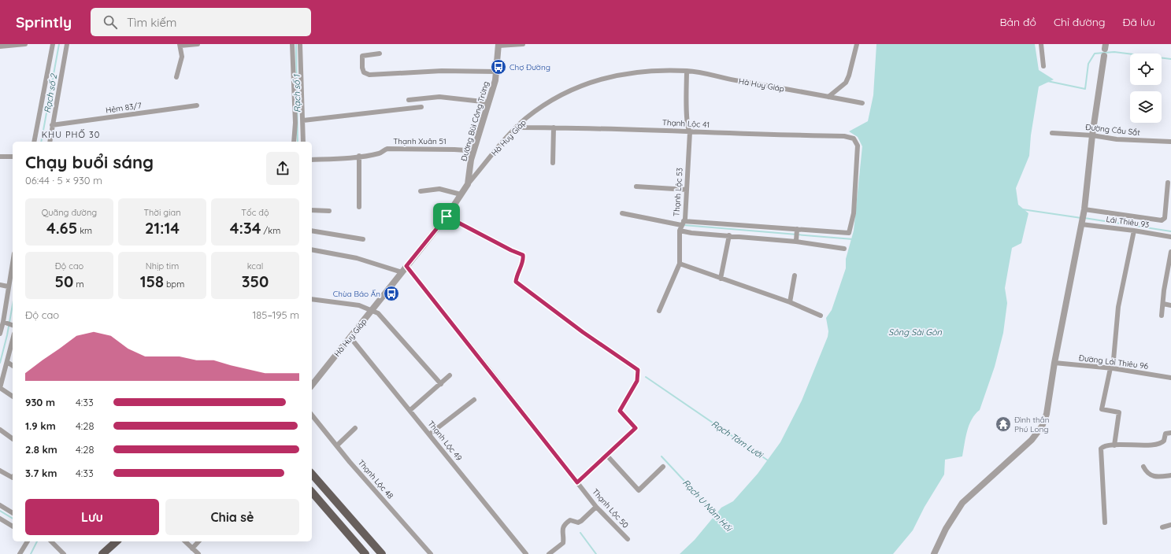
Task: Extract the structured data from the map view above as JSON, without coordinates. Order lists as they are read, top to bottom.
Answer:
{
  "streets": {
    "street": [
      "Hà Huy Giáp",
      "Hẻm 83/7",
      "Đường Bùi Công Trừng",
      "Thạnh Lộc 41",
      "Đường Cầu Sắt",
      "Thạnh Xuân 51",
      "Thạnh Lộc 53",
      "Lái Thiêu 93",
      "Đường Lái Thiêu 96",
      "Thạnh Lộc 49",
      "Thạnh Lộc 48",
      "Thạnh Lộc 50"
    ]
  },
  "crossings": [
    ["Hà Huy Giáp", "Đường Bùi Công Trừng"],
    ["Hà Huy Giáp", "Thạnh Lộc 41"],
    ["Hà Huy Giáp", "Thạnh Lộc 53"],
    ["Hà Huy Giáp", "Thạnh Lộc 49"],
    ["Hà Huy Giáp", "Thạnh Lộc 50"],
    ["Đường Bùi Công Trừng", "Thạnh Xuân 51"],
    ["Thạnh Lộc 41", "Thạnh Lộc 53"]
  ],
  "districts": ["KHU PHỐ 30"],
  "water": [
    "Rạch số 2",
    "Rạch số 1",
    "Sông Sài Gòn",
    "Rạch Tám Lưới",
    "Rạch U Năm Hối"
  ],
  "places": {
    "bus stop": ["Chợ Đường", "Chùa Báo Ấn"],
    "temple": ["Đình thần Phú Long"]
  },
  "page": {
    "header": "Sprintly",
    "search": "Tìm kiếm",
    "nav": ["Bản đồ", "Chỉ đường", "Đã lưu"],
    "heading": ["Chạy buổi sáng", "06:44 · 5 × 930 m"],
    "stats": [
      ["Quãng đường", "4.65 km"],
      ["Thời gian", "21:14"],
      ["Tốc độ", "4:34 /km"],
      ["Độ cao", "50 m"],
      ["Nhịp tim", "158 bpm"],
      ["kcal", "350"]
    ],
    "chart": ["Độ cao", "185–195 m"],
    "list": [
      {
        "name": "930 m",
        "note": "4:33"
      },
      {
        "name": "1.9 km",
        "note": "4:28"
      },
      {
        "name": "2.8 km",
        "note": "4:28"
      },
      {
        "name": "3.7 km",
        "note": "4:33"
      }
    ],
    "buttons": ["Lưu", "Chia sẻ"]
  }
}
